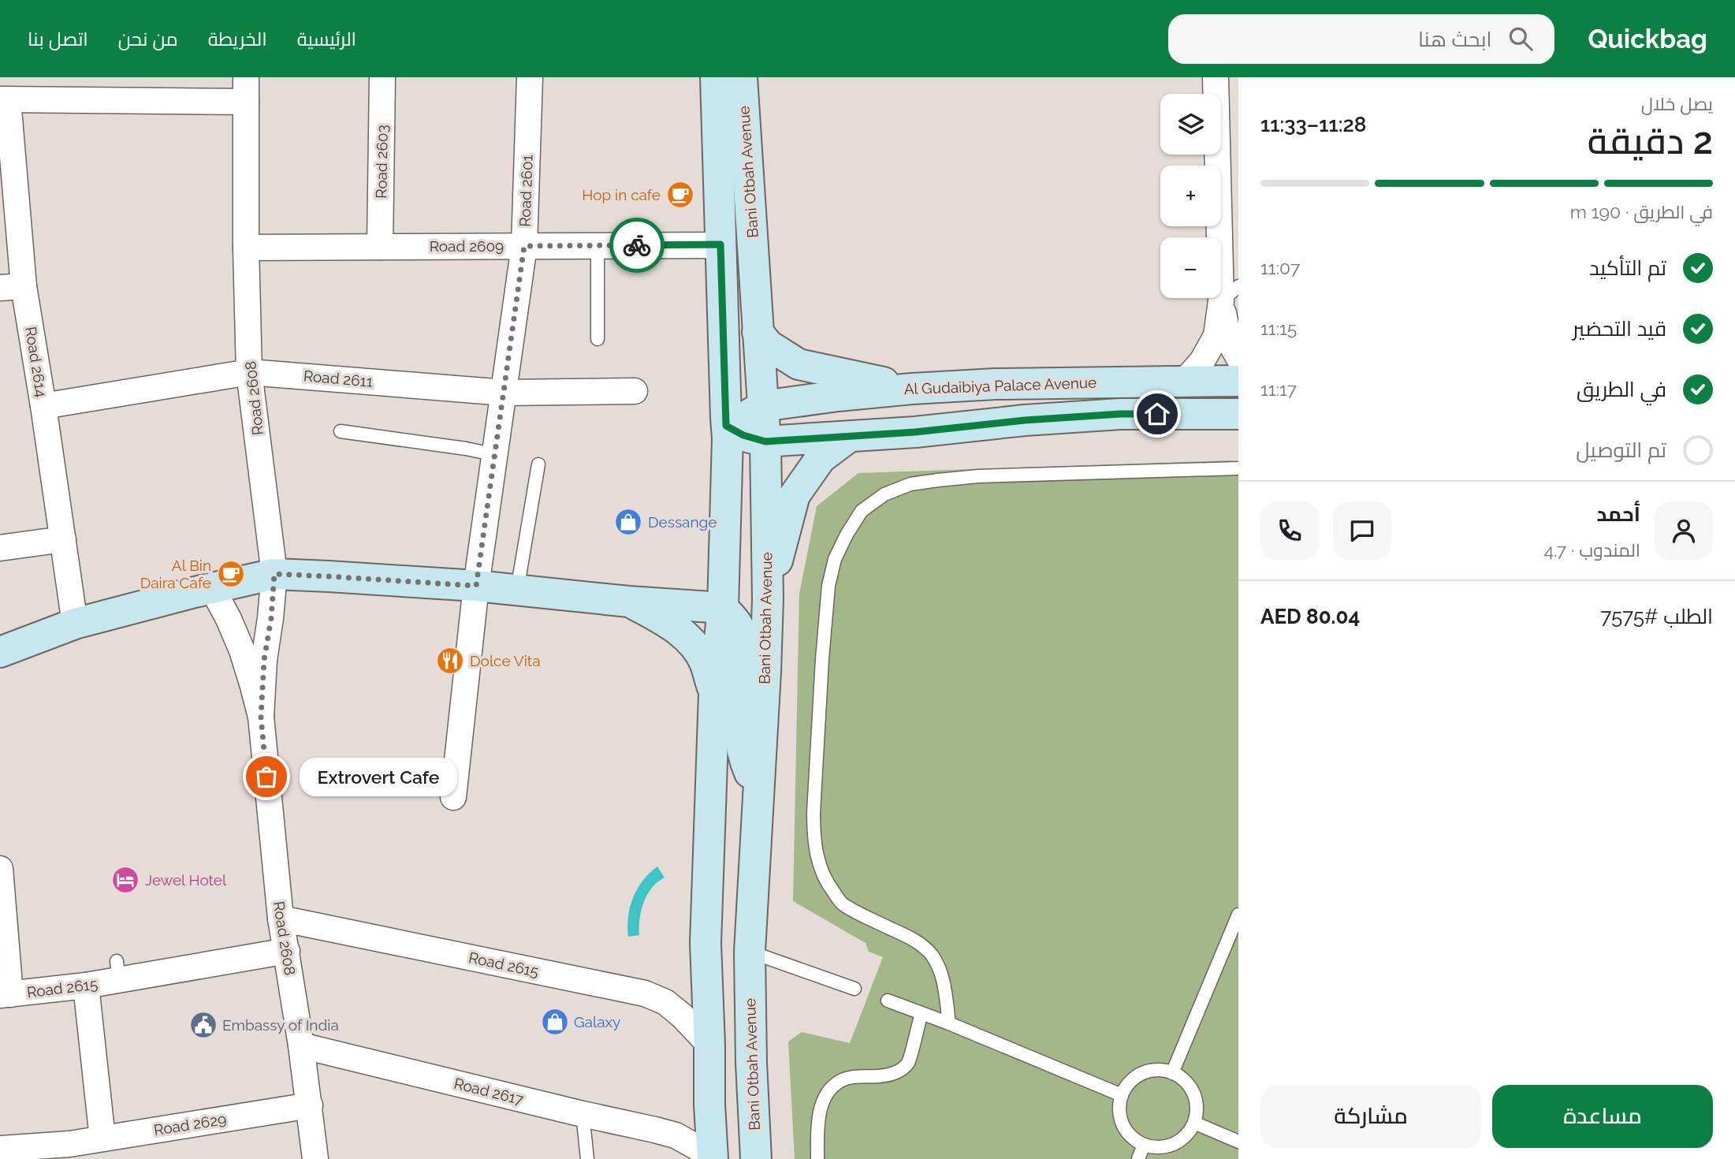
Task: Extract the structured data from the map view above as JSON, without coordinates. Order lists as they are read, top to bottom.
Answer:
{
  "streets": {
    "main road": ["Bani Otbah Avenue", "Al Gudaibiya Palace Avenue"],
    "street": [
      "Road 2603",
      "Road 2601",
      "Road 2609",
      "Road 2614",
      "Road 2611",
      "Road 2608",
      "Road 2615",
      "Road 2617",
      "Road 2629"
    ]
  },
  "crossings": [
    ["Road 2603", "Road 2609"],
    ["Bani Otbah Avenue", "Road 2609"],
    ["Bani Otbah Avenue", "Al Gudaibiya Palace Avenue"],
    ["Bani Otbah Avenue", "Road 2615"],
    ["Bani Otbah Avenue", "Road 2617"],
    ["Road 2601", "Road 2609"],
    ["Road 2601", "Road 2611"],
    ["Road 2609", "Road 2608"],
    ["Road 2614", "Road 2611"],
    ["Road 2614", "Road 2608"],
    ["Road 2611", "Road 2608"],
    ["Road 2608", "Road 2615"],
    ["Road 2608", "Road 2617"],
    ["Road 2608", "Road 2629"]
  ],
  "places": {
    "cafe": ["Hop in cafe", "Al Bin Daira Cafe"],
    "shop": ["Dessange", "Galaxy"],
    "restaurant": ["Dolce Vita"],
    "other": ["Extrovert Cafe"],
    "hotel": ["Jewel Hotel"],
    "public building": ["Embassy of India"]
  },
  "page": {
    "header": "Quickbag",
    "search": "ابحث هنا",
    "nav": [
      "الرئيسية",
      "الخريطة",
      "من نحن",
      "اتصل بنا"
    ],
    "heading": ["2 دقيقة", "يصل خلال", "11:28–11:33"],
    "panel": [
      "أحمد",
      "المندوب · 4.7",
      "الطلب #7575",
      "AED 80.04"
    ],
    "map_buttons": ["+", "−"],
    "bar": "في الطريق · 190 m",
    "list": [
      ["تم التأكيد", "11:07"],
      ["قيد التحضير", "11:15"],
      ["في الطريق", "11:17"],
      "تم التوصيل"
    ],
    "bubble": "Extrovert Cafe",
    "buttons": ["مساعدة", "مشاركة"]
  }
}
